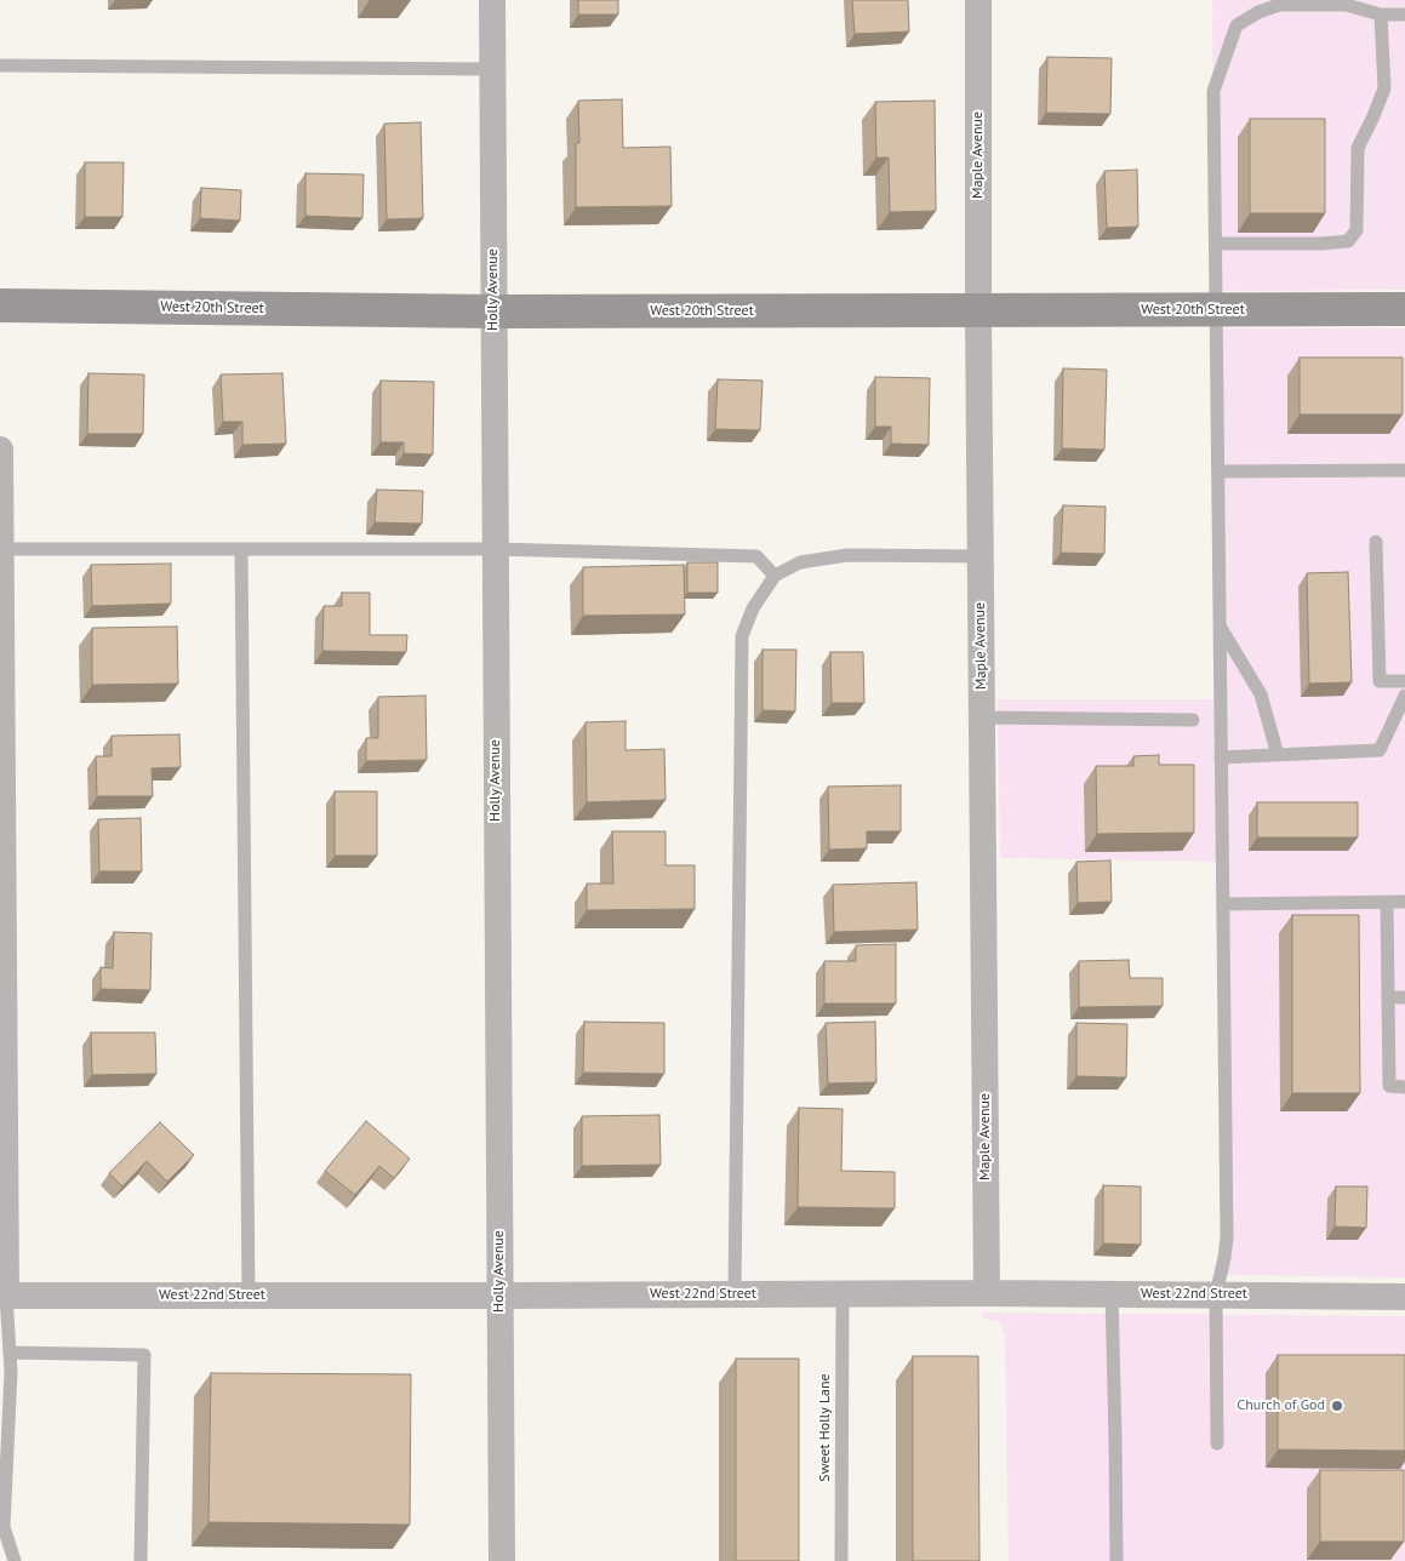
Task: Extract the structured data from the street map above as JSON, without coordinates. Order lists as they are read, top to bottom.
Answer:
{
  "streets": {
    "street": [
      "Maple Avenue",
      "Holly Avenue",
      "West 20th Street",
      "West 22nd Street"
    ],
    "lane": ["Sweet Holly Lane"]
  },
  "crossings": [
    ["Maple Avenue", "West 20th Street"],
    ["Maple Avenue", "West 22nd Street"],
    ["Holly Avenue", "West 20th Street"],
    ["Holly Avenue", "West 22nd Street"],
    ["West 22nd Street", "Sweet Holly Lane"]
  ],
  "places": ["Church of God"]
}
